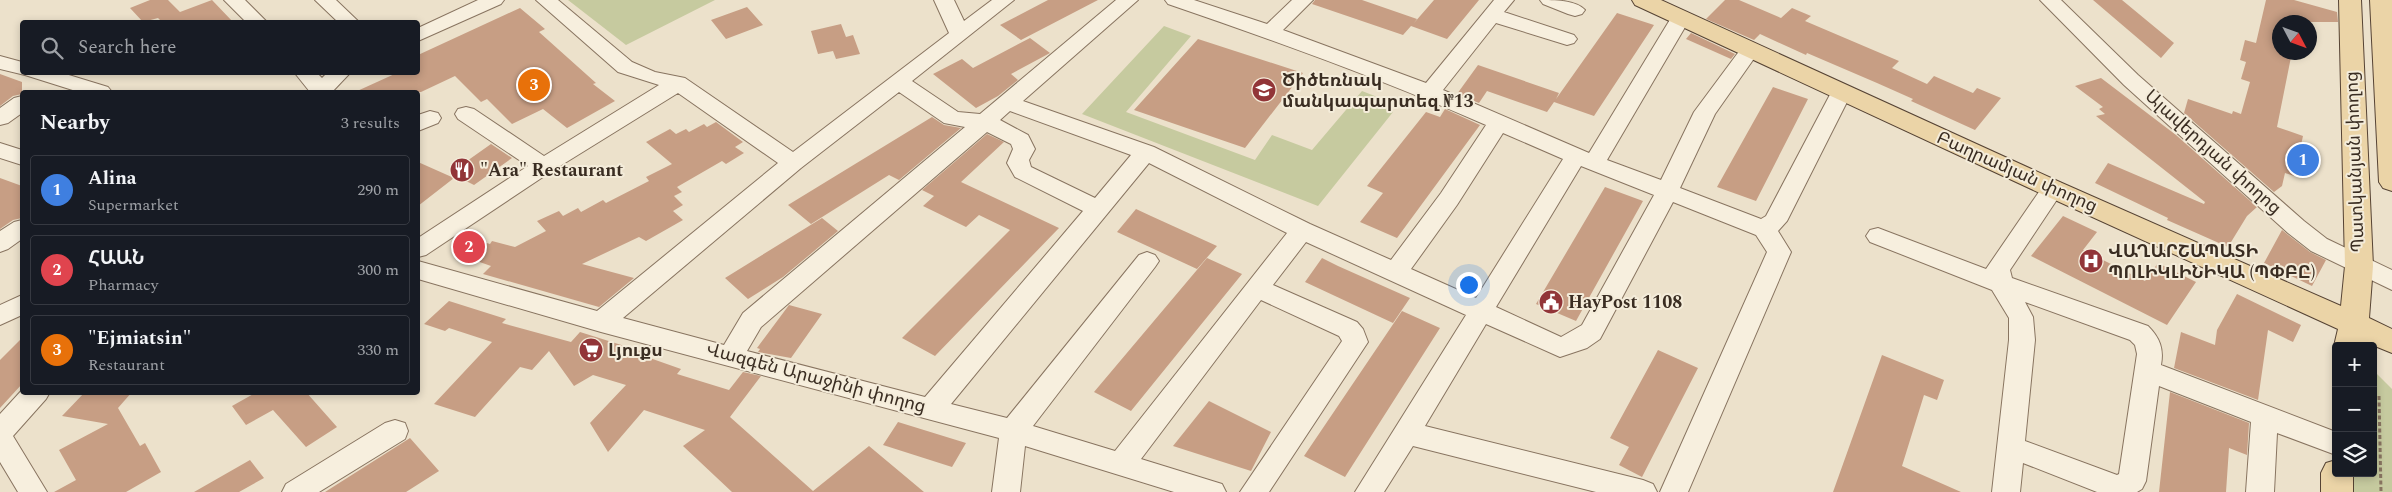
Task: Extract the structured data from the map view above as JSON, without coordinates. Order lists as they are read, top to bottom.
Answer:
{
  "streets": {
    "main road": ["Պատկանյան փողոց", "Բաղրամյան փողոց"],
    "street": ["Ալավերդյան փողոց", "Վազգեն Արաջինի փողոց"]
  },
  "crossings": [
    ["Ալավերդյան փողոց", "Պատկանյան փողոց"],
    ["Պատկանյան փողոց", "Բաղրամյան փողոց"]
  ],
  "places": {
    "school or university": ["Ծիծեռնակ մանկապարտեզ №13"],
    "restaurant": ["\"Ara\" Restaurant"],
    "hospital": ["ՎԱՂԱՐՇԱՊԱՏԻ ՊՈԼԻԿԼԻՆԻԿԱ (ՊՓԲԸ)"],
    "public building": ["HayPost 1108"],
    "supermarket": ["Լյուքս"]
  },
  "north": "bottom right",
  "page": {
    "search": "Search here",
    "pins": ["3", "1", "2"],
    "heading": ["Nearby", "3 results"],
    "list": [
      {
        "mark": "1",
        "name": "Alina",
        "note": "Supermarket",
        "value": "290 m"
      },
      {
        "mark": "2",
        "name": "ՀԱԱՆ",
        "note": "Pharmacy",
        "value": "300 m"
      },
      {
        "mark": "3",
        "name": "\"Ejmiatsin\"",
        "note": "Restaurant",
        "value": "330 m"
      }
    ],
    "map_buttons": ["+", "−"]
  }
}
